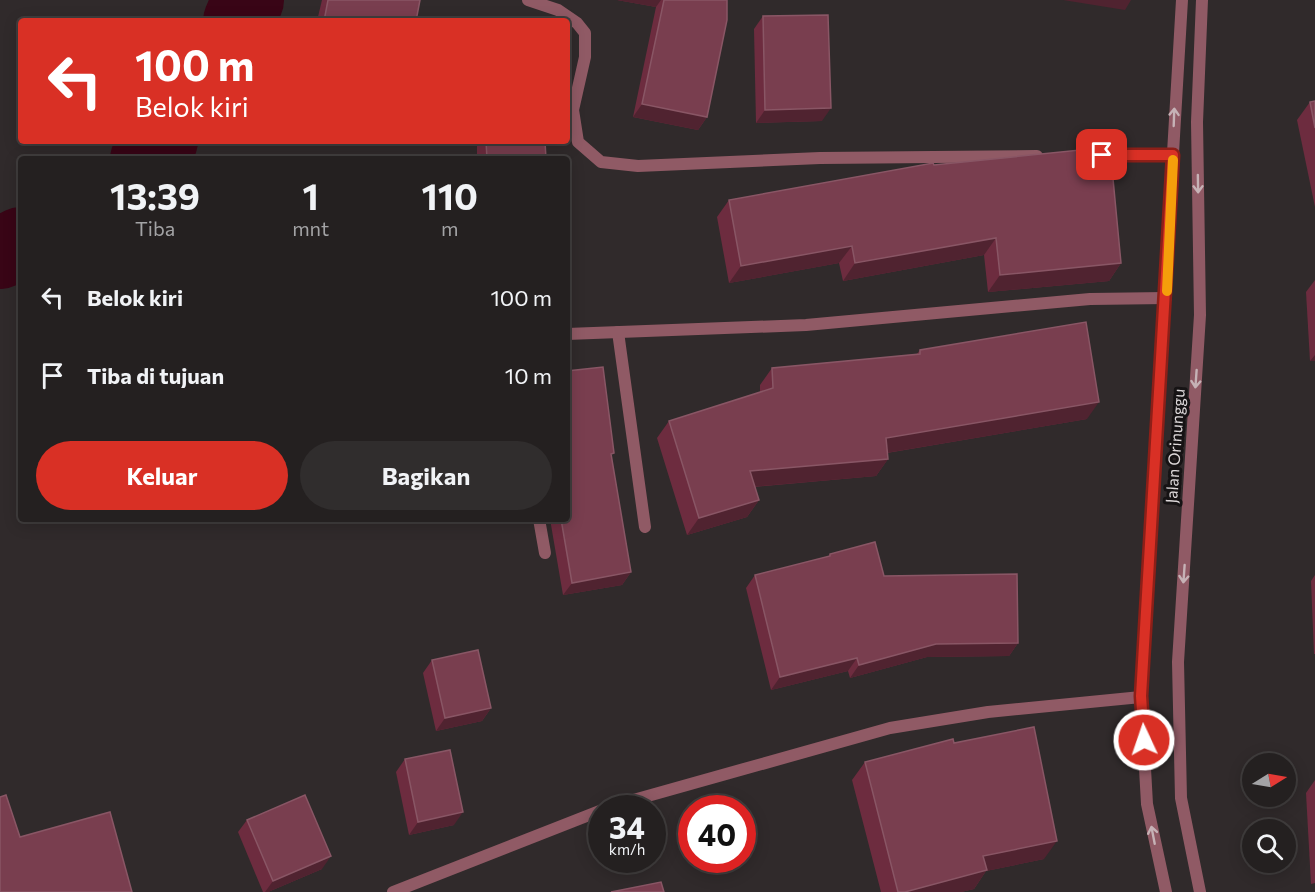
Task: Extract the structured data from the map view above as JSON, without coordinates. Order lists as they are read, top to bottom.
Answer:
{
  "streets": {
    "street": ["Jalan Orinunggu"]
  },
  "north": "right",
  "page": {
    "turn": ["100 m", "Belok kiri"],
    "eta": [
      "13:39",
      "Tiba",
      "1",
      "mnt",
      "110",
      "m"
    ],
    "list": [
      {
        "name": "Belok kiri",
        "value": "100 m"
      },
      {
        "name": "Tiba di tujuan",
        "value": "10 m"
      }
    ],
    "buttons": ["Keluar", "Bagikan"],
    "speed": "34 km/h",
    "limit": "40"
  }
}
